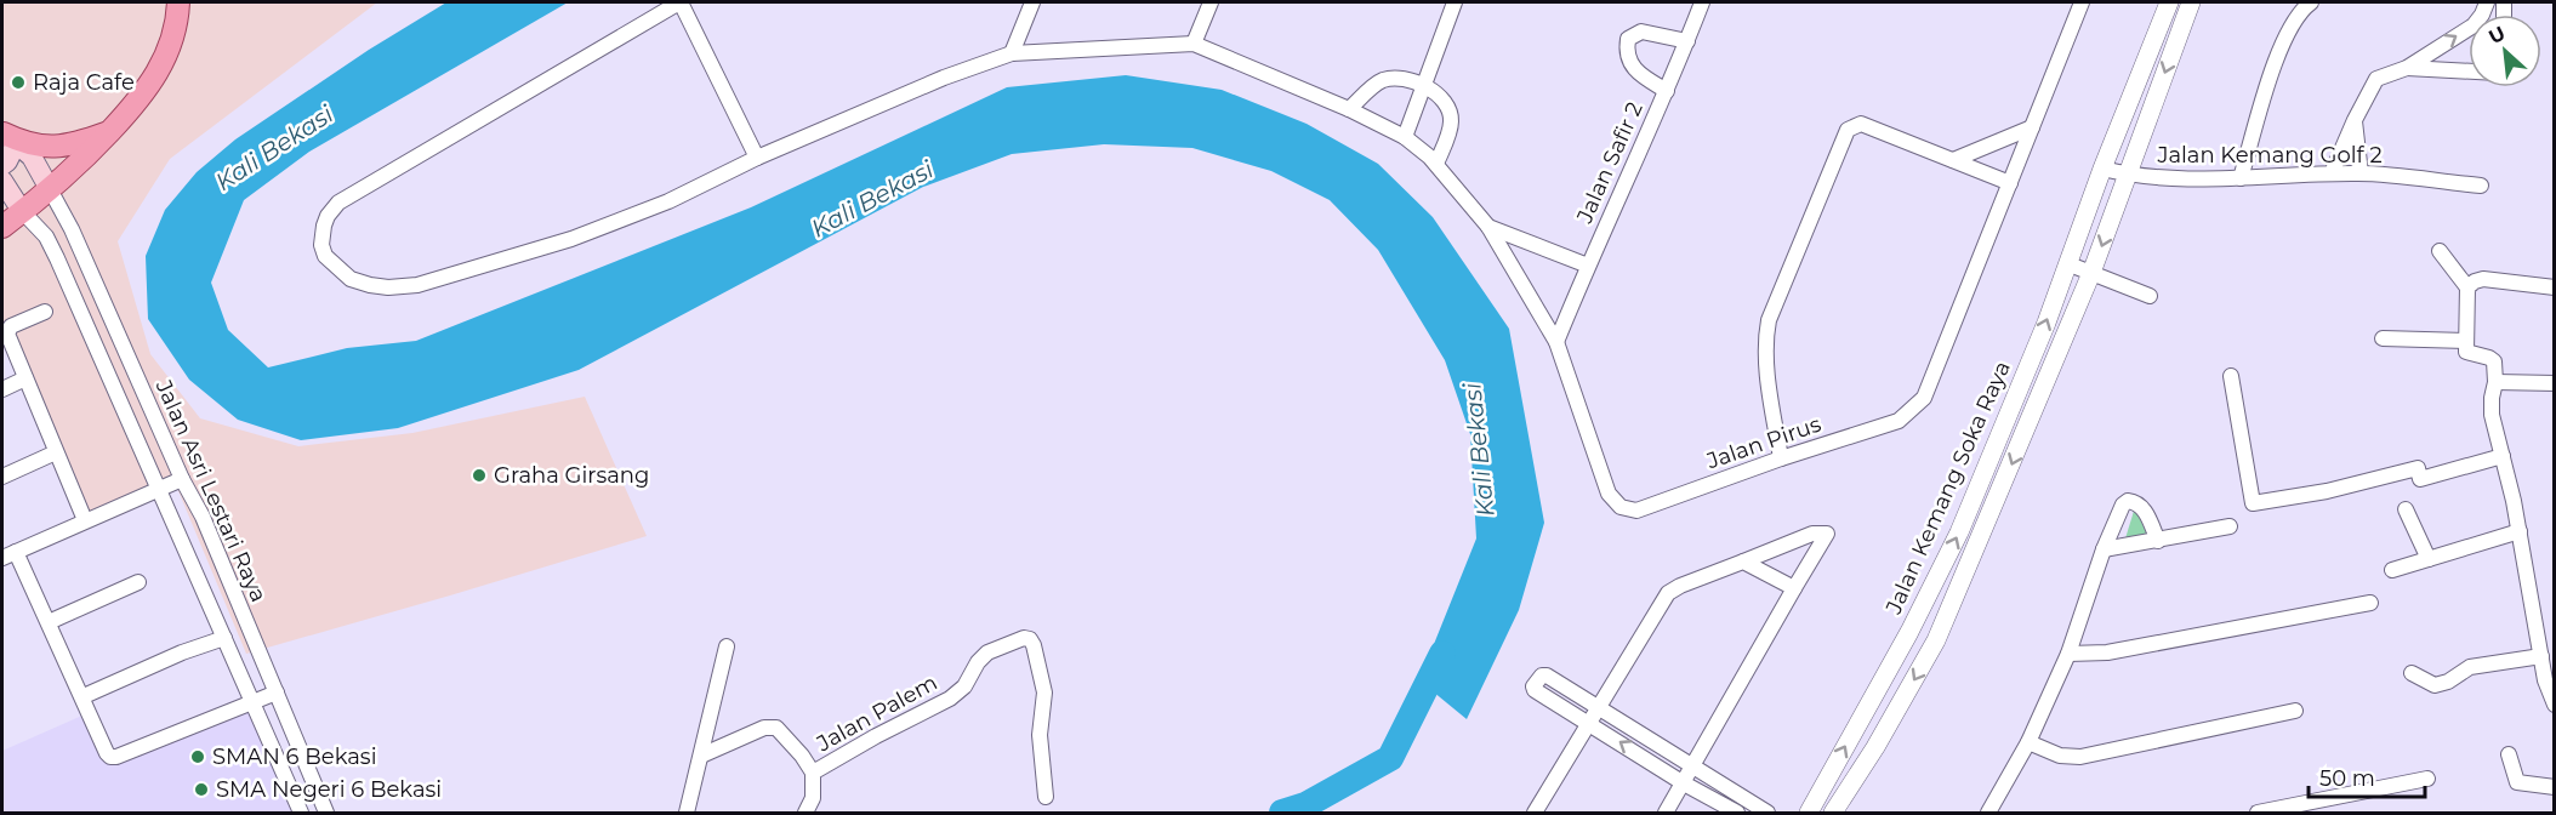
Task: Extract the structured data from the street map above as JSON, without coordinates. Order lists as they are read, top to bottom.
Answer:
{
  "streets": {
    "street": [
      "Jalan Kemang Golf 2",
      "Jalan Safir 2",
      "Jalan Pirus",
      "Jalan Kemang Soka Raya",
      "Jalan Asri Lestari Raya",
      "Jalan Palem"
    ]
  },
  "crossings": [
    ["Jalan Kemang Golf 2", "Jalan Kemang Soka Raya"],
    ["Jalan Safir 2", "Jalan Pirus"]
  ],
  "water": ["Kali Bekasi"],
  "places": [
    "Raja Cafe",
    "Graha Girsang",
    "SMAN 6 Bekasi",
    "SMA Negeri 6 Bekasi"
  ],
  "scale_bar": "50 m",
  "north": "top left"
}
